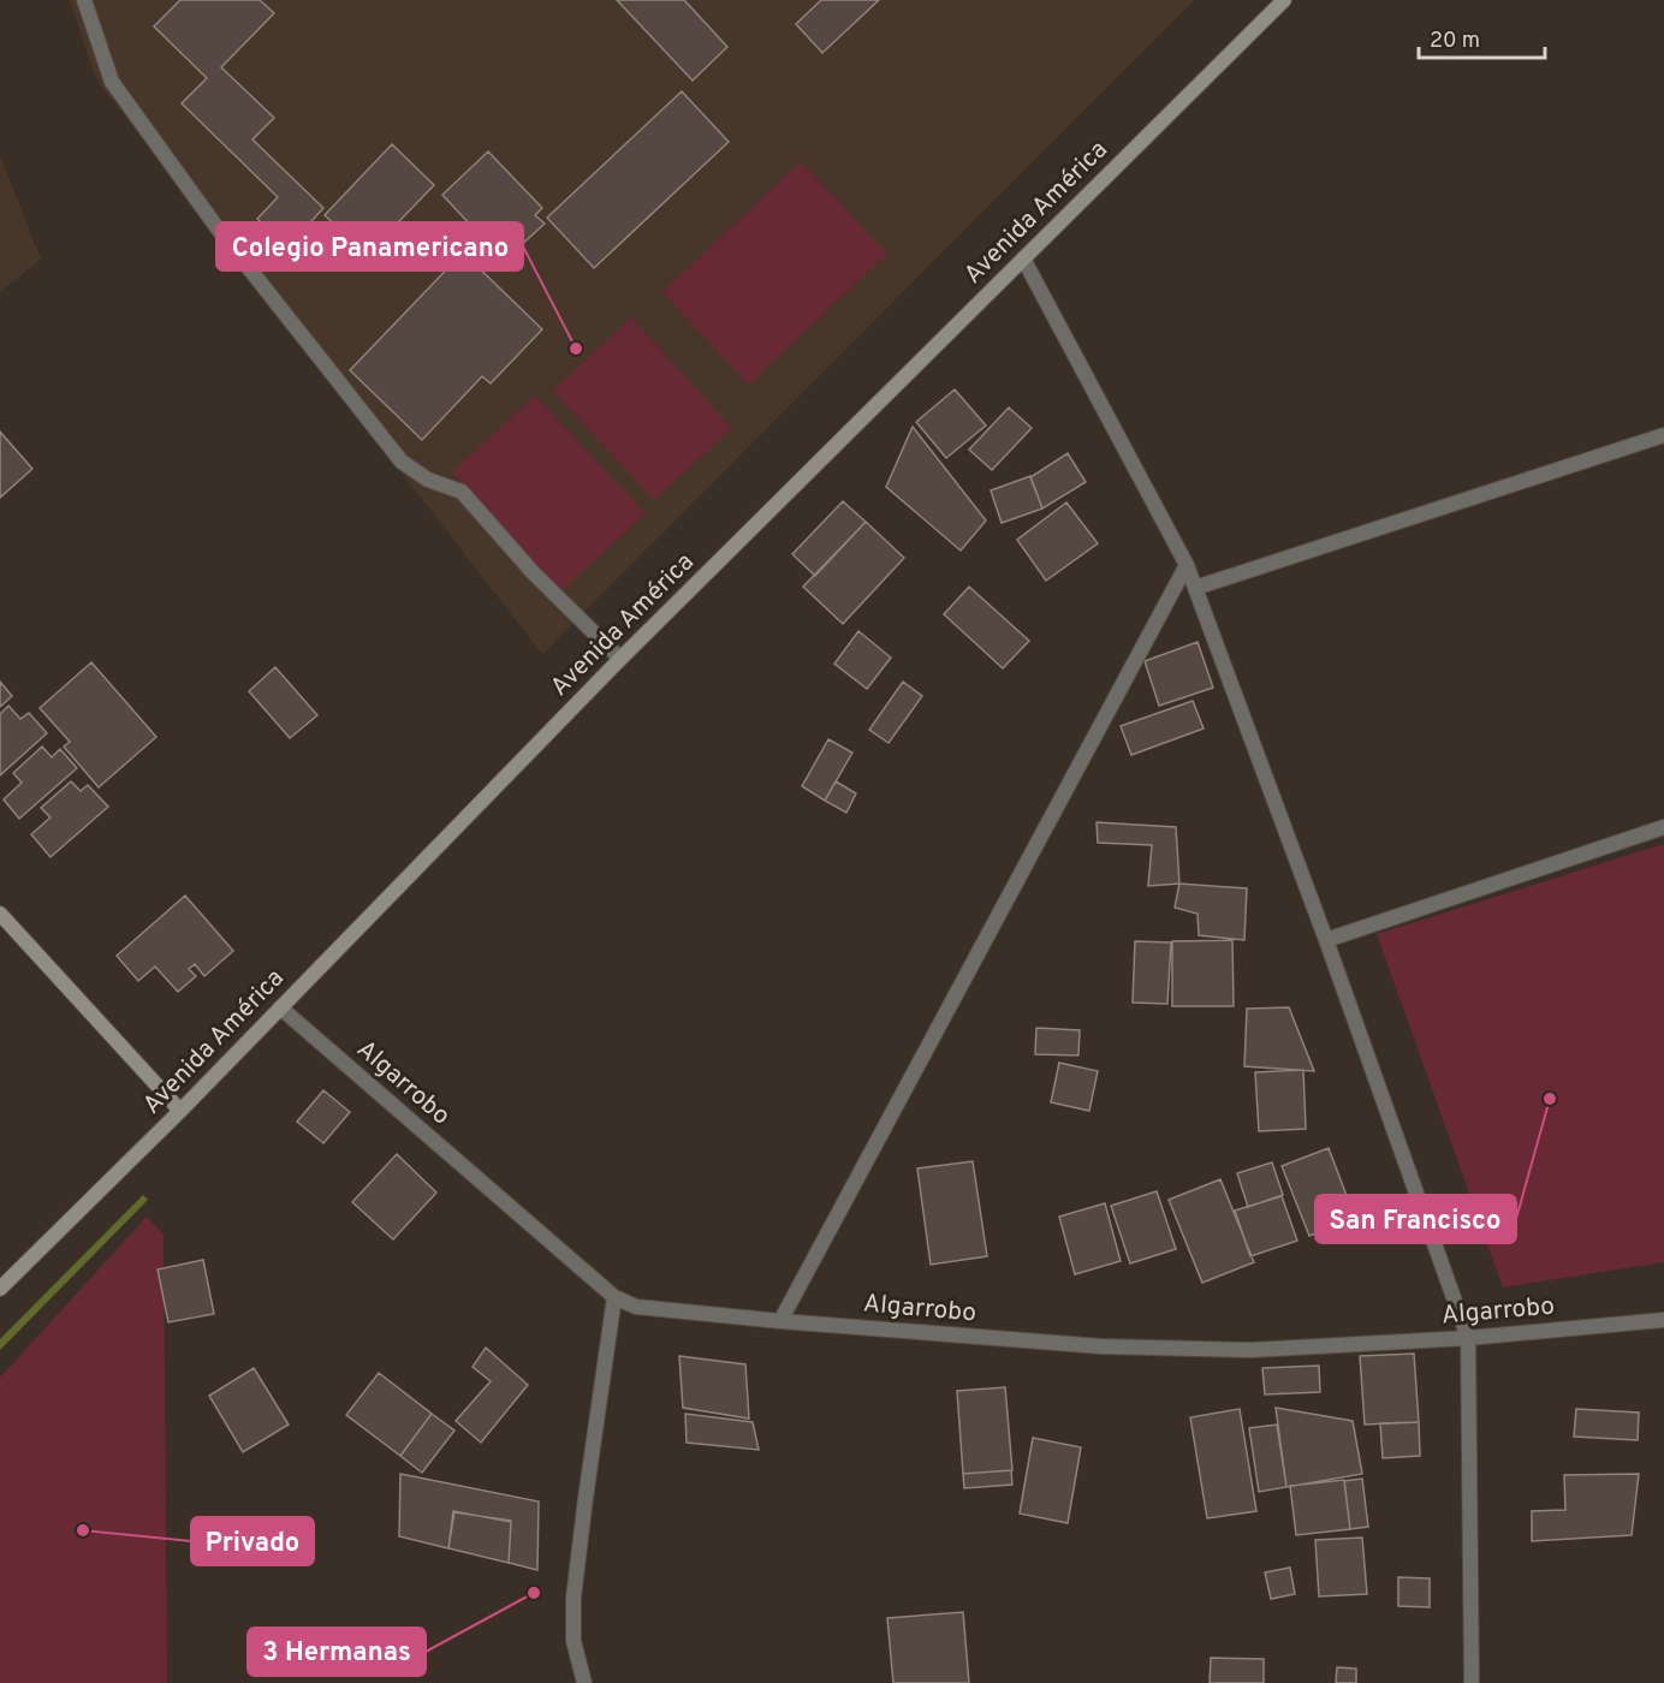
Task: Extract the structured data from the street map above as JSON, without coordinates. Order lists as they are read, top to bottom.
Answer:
{
  "streets": {
    "main road": ["Avenida América"],
    "street": ["Algarrobo"]
  },
  "crossings": [
    ["Avenida América", "Algarrobo"]
  ],
  "places": [
    "Colegio Panamericano",
    "San Francisco",
    "Privado",
    "3 Hermanas"
  ],
  "scale_bar": "20 m"
}
